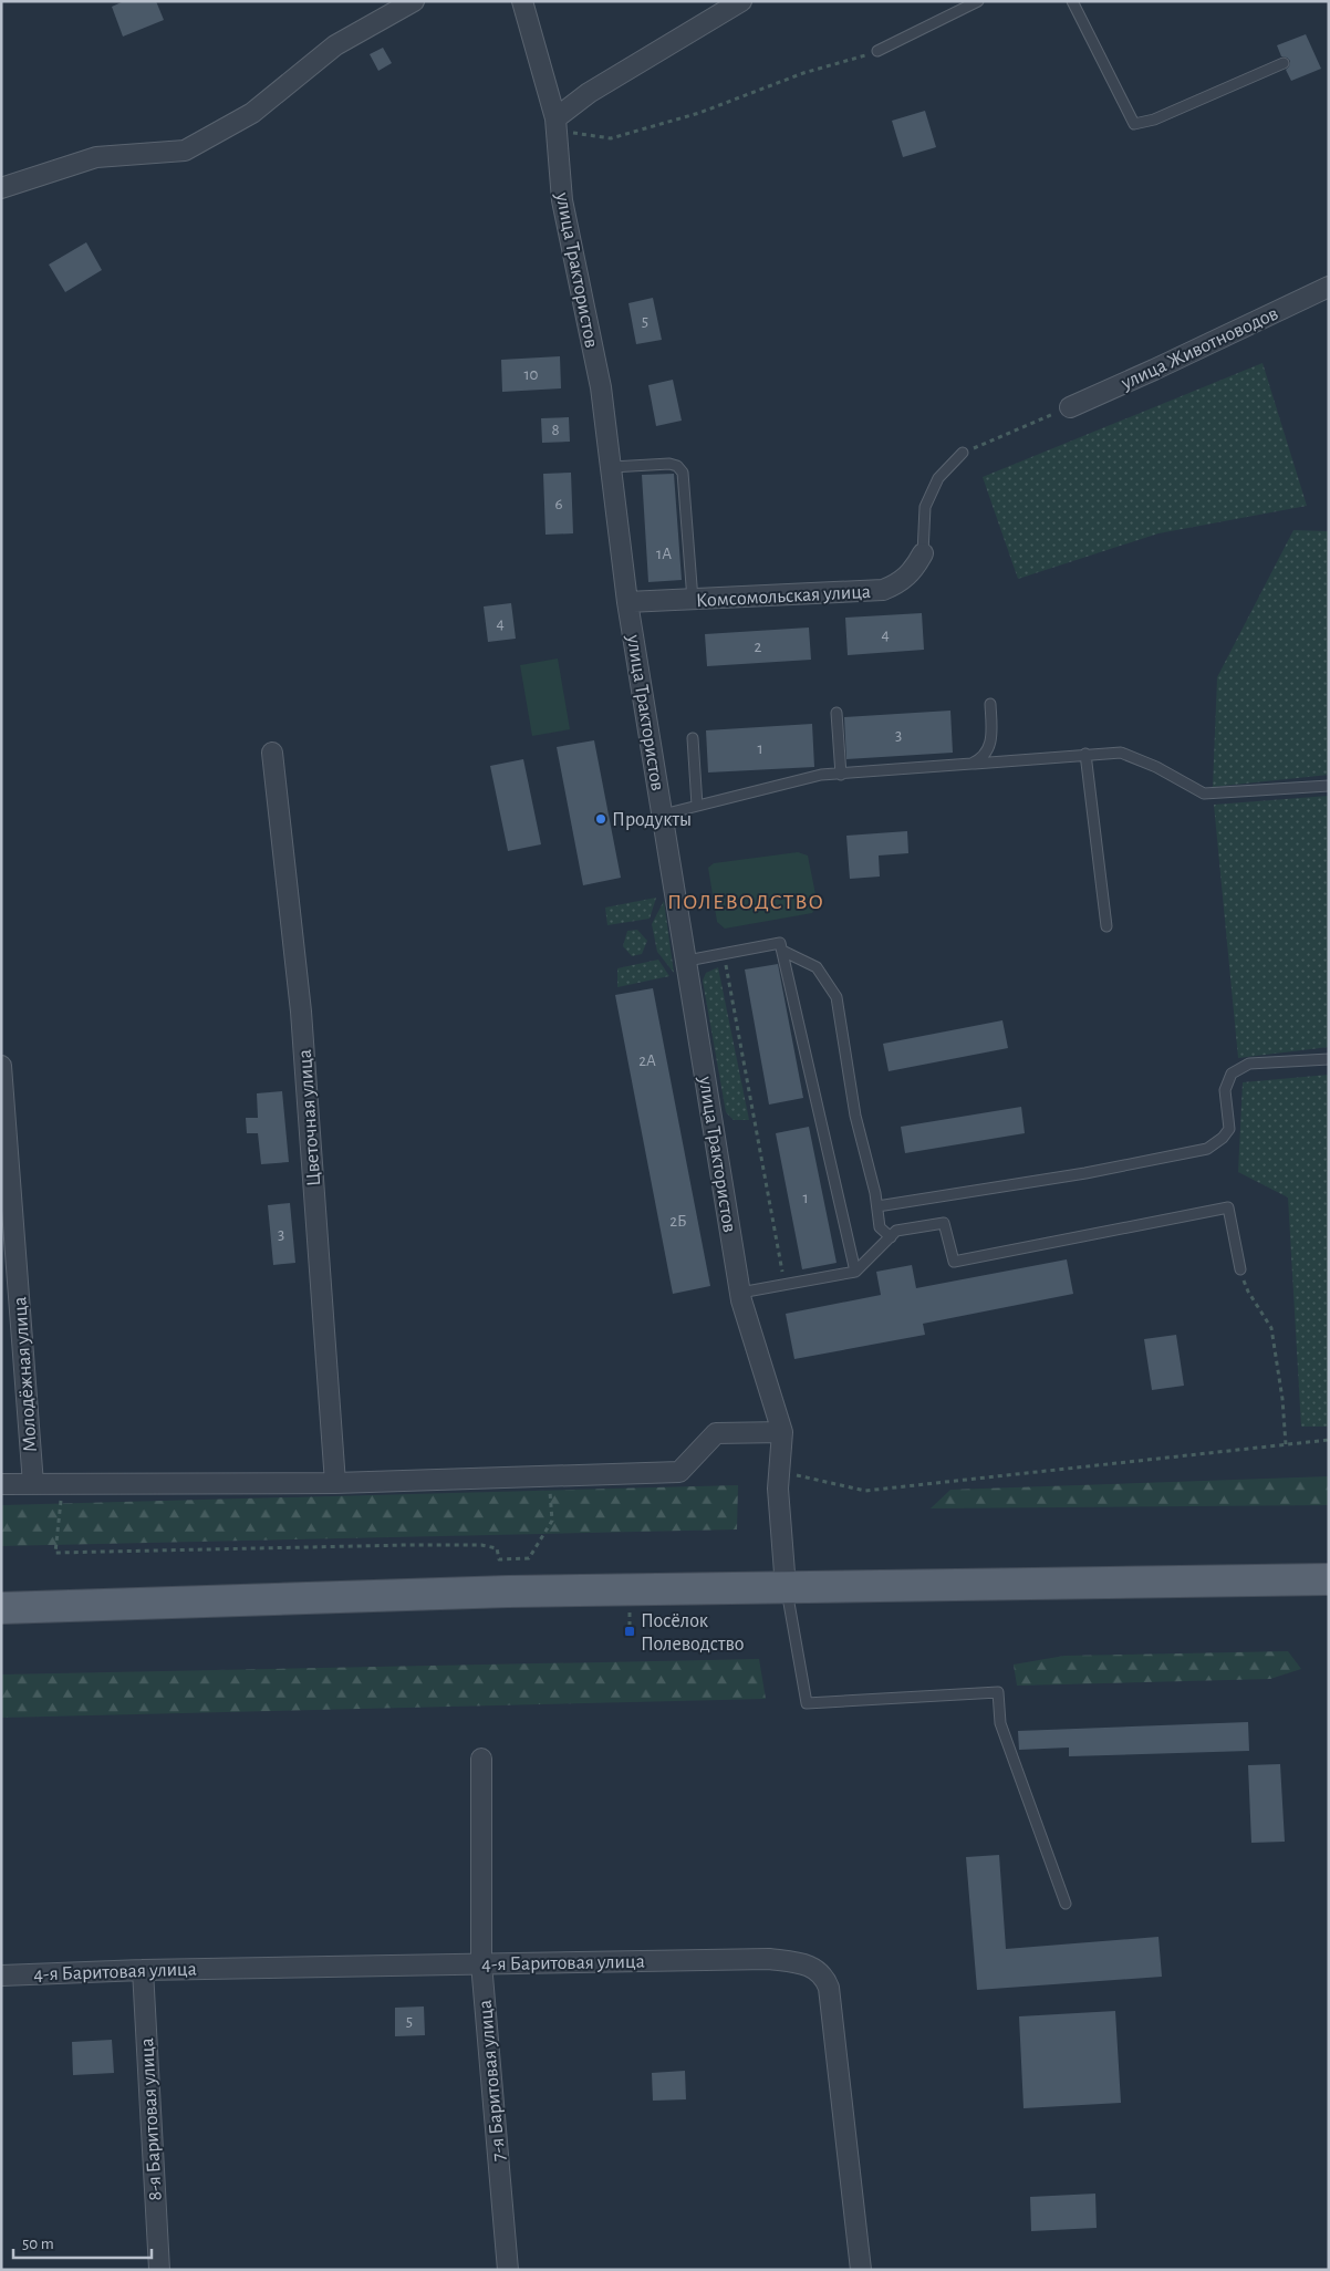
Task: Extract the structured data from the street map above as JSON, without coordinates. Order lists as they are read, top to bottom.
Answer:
{
  "streets": {
    "street": [
      "улица Трактористов",
      "улица Животноводов",
      "Комсомольская улица",
      "Цветочная улица",
      "Молодёжная улица",
      "4-я Баритовая улица",
      "7-я Баритовая улица",
      "8-я Баритовая улица"
    ]
  },
  "crossings": [
    ["улица Трактористов", "Комсомольская улица"],
    ["4-я Баритовая улица", "7-я Баритовая улица"],
    ["4-я Баритовая улица", "8-я Баритовая улица"]
  ],
  "districts": ["ПОЛЕВОДСТВО"],
  "places": {
    "other": ["Продукты"],
    "transit": ["Посёлок Полеводство"]
  },
  "house_numbers": [
    "5",
    "10",
    "8",
    "6",
    "1А",
    "4",
    "4",
    "2",
    "3",
    "1",
    "2А",
    "1",
    "2Б",
    "3",
    "5"
  ],
  "scale_bar": "50 m"
}
